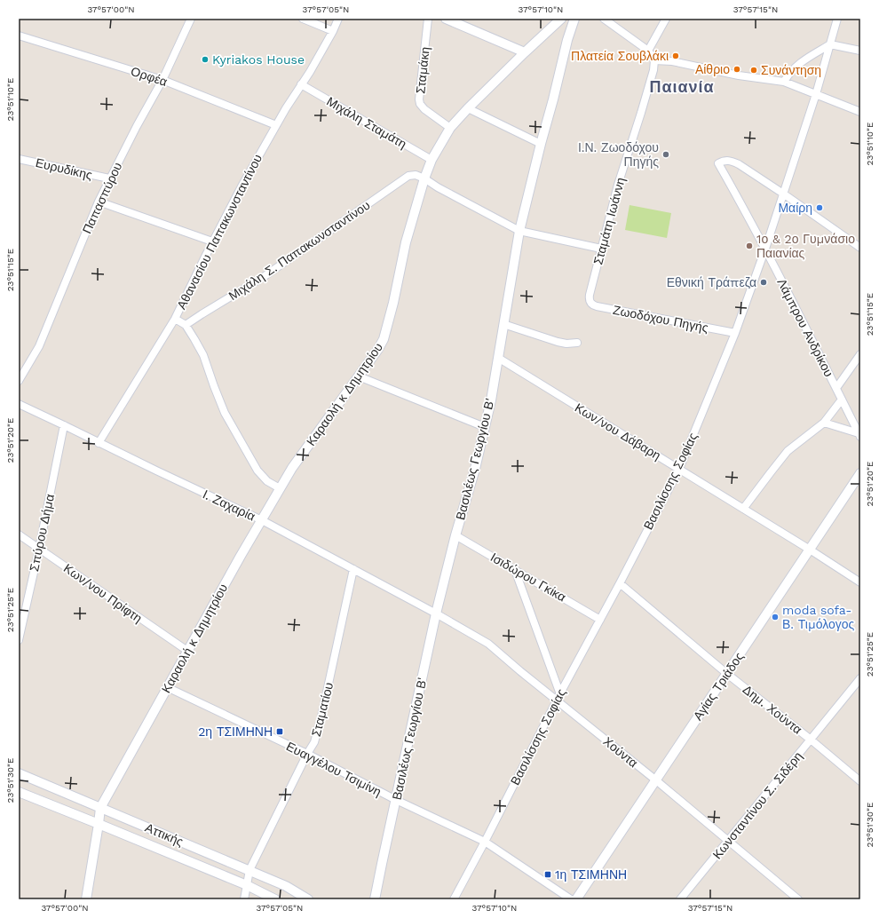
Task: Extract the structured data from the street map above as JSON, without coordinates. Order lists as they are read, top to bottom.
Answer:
{
  "streets": {
    "street": [
      "Σταμάκη",
      "Ορφέα",
      "Μιχάλη Σταμάτη",
      "Ευρυδίκης",
      "Παπασπύρου",
      "Σταμάτη Ιωάννη",
      "Αθανασίου Παπακωνσταντίνου",
      "Μιχάλη Σ. Παπακωνσταντίνου",
      "Ζωοδόχου Πηγής",
      "Λάμπρου Ανδρίκου",
      "Καραολή κ Δημητρίου",
      "Κων/νου Δάβαρη",
      "Βασιλέως Γεωργίου Β'",
      "Βασιλίσσης Σοφίας",
      "Ι. Ζαχαρία",
      "Σπύρου Δήμα",
      "Ισιδώρου Γκίκα",
      "Κων/νου Πρίφτη",
      "Αγίας Τριάδος",
      "Σταματίου",
      "Δημ. Χούντα",
      "Χούντα",
      "Ευαγγέλου Τσιμίνη",
      "Κωνσταντίνου Σ. Σιδέρη",
      "Αττικής"
    ]
  },
  "crossings": [
    ["Σταμάκη", "Καραολή κ Δημητρίου"],
    ["Ορφέα", "Παπασπύρου"],
    ["Ορφέα", "Αθανασίου Παπακωνσταντίνου"],
    ["Μιχάλη Σταμάτη", "Αθανασίου Παπακωνσταντίνου"],
    ["Μιχάλη Σταμάτη", "Καραολή κ Δημητρίου"],
    ["Ευρυδίκης", "Παπασπύρου"],
    ["Σταμάτη Ιωάννη", "Ζωοδόχου Πηγής"],
    ["Αθανασίου Παπακωνσταντίνου", "Ι. Ζαχαρία"],
    ["Μιχάλη Σ. Παπακωνσταντίνου", "Καραολή κ Δημητρίου"],
    ["Ζωοδόχου Πηγής", "Βασιλίσσης Σοφίας"],
    ["Λάμπρου Ανδρίκου", "Βασιλίσσης Σοφίας"],
    ["Καραολή κ Δημητρίου", "Ι. Ζαχαρία"],
    ["Καραολή κ Δημητρίου", "Κων/νου Πρίφτη"],
    ["Καραολή κ Δημητρίου", "Ευαγγέλου Τσιμίνη"],
    ["Καραολή κ Δημητρίου", "Αττικής"],
    ["Κων/νου Δάβαρη", "Βασιλέως Γεωργίου Β'"],
    ["Κων/νου Δάβαρη", "Βασιλίσσης Σοφίας"],
    ["Κων/νου Δάβαρη", "Αγίας Τριάδος"],
    ["Βασιλέως Γεωργίου Β'", "Ι. Ζαχαρία"],
    ["Βασιλέως Γεωργίου Β'", "Ισιδώρου Γκίκα"],
    ["Βασιλέως Γεωργίου Β'", "Χούντα"],
    ["Βασιλέως Γεωργίου Β'", "Ευαγγέλου Τσιμίνη"],
    ["Βασιλίσσης Σοφίας", "Ισιδώρου Γκίκα"],
    ["Βασιλίσσης Σοφίας", "Δημ. Χούντα"],
    ["Βασιλίσσης Σοφίας", "Χούντα"],
    ["Βασιλίσσης Σοφίας", "Ευαγγέλου Τσιμίνη"],
    ["Ι. Ζαχαρία", "Σπύρου Δήμα"],
    ["Ι. Ζαχαρία", "Σταματίου"],
    ["Ι. Ζαχαρία", "Χούντα"],
    ["Σπύρου Δήμα", "Κων/νου Πρίφτη"],
    ["Αγίας Τριάδος", "Δημ. Χούντα"],
    ["Αγίας Τριάδος", "Χούντα"],
    ["Σταματίου", "Ευαγγέλου Τσιμίνη"],
    ["Σταματίου", "Αττικής"],
    ["Δημ. Χούντα", "Κωνσταντίνου Σ. Σιδέρη"],
    ["Χούντα", "Κωνσταντίνου Σ. Σιδέρη"]
  ],
  "districts": ["Παιανία"],
  "places": {
    "other": [
      "Πλατεία Σουβλάκι",
      "Kyriakos House",
      "Αίθριο",
      "Συνάντηση",
      "Ι.Ν. Ζωοδόχου Πηγής",
      "Μαίρη",
      "1ο & 2ο Γυμνάσιο Παιανίας",
      "Εθνική Τράπεζα",
      "moda sofa- Β. Τιμόλογος"
    ],
    "transit": ["2η ΤΣΙΜΗΝΗ", "1η ΤΣΙΜΗΝΗ"]
  },
  "coordinates": [
    "37°57'00\"N",
    "37°57'05\"N",
    "37°57'10\"N",
    "37°57'15\"N",
    "23°51'10\"E",
    "23°51'15\"E",
    "23°51'20\"E",
    "23°51'25\"E",
    "23°51'30\"E"
  ]
}
